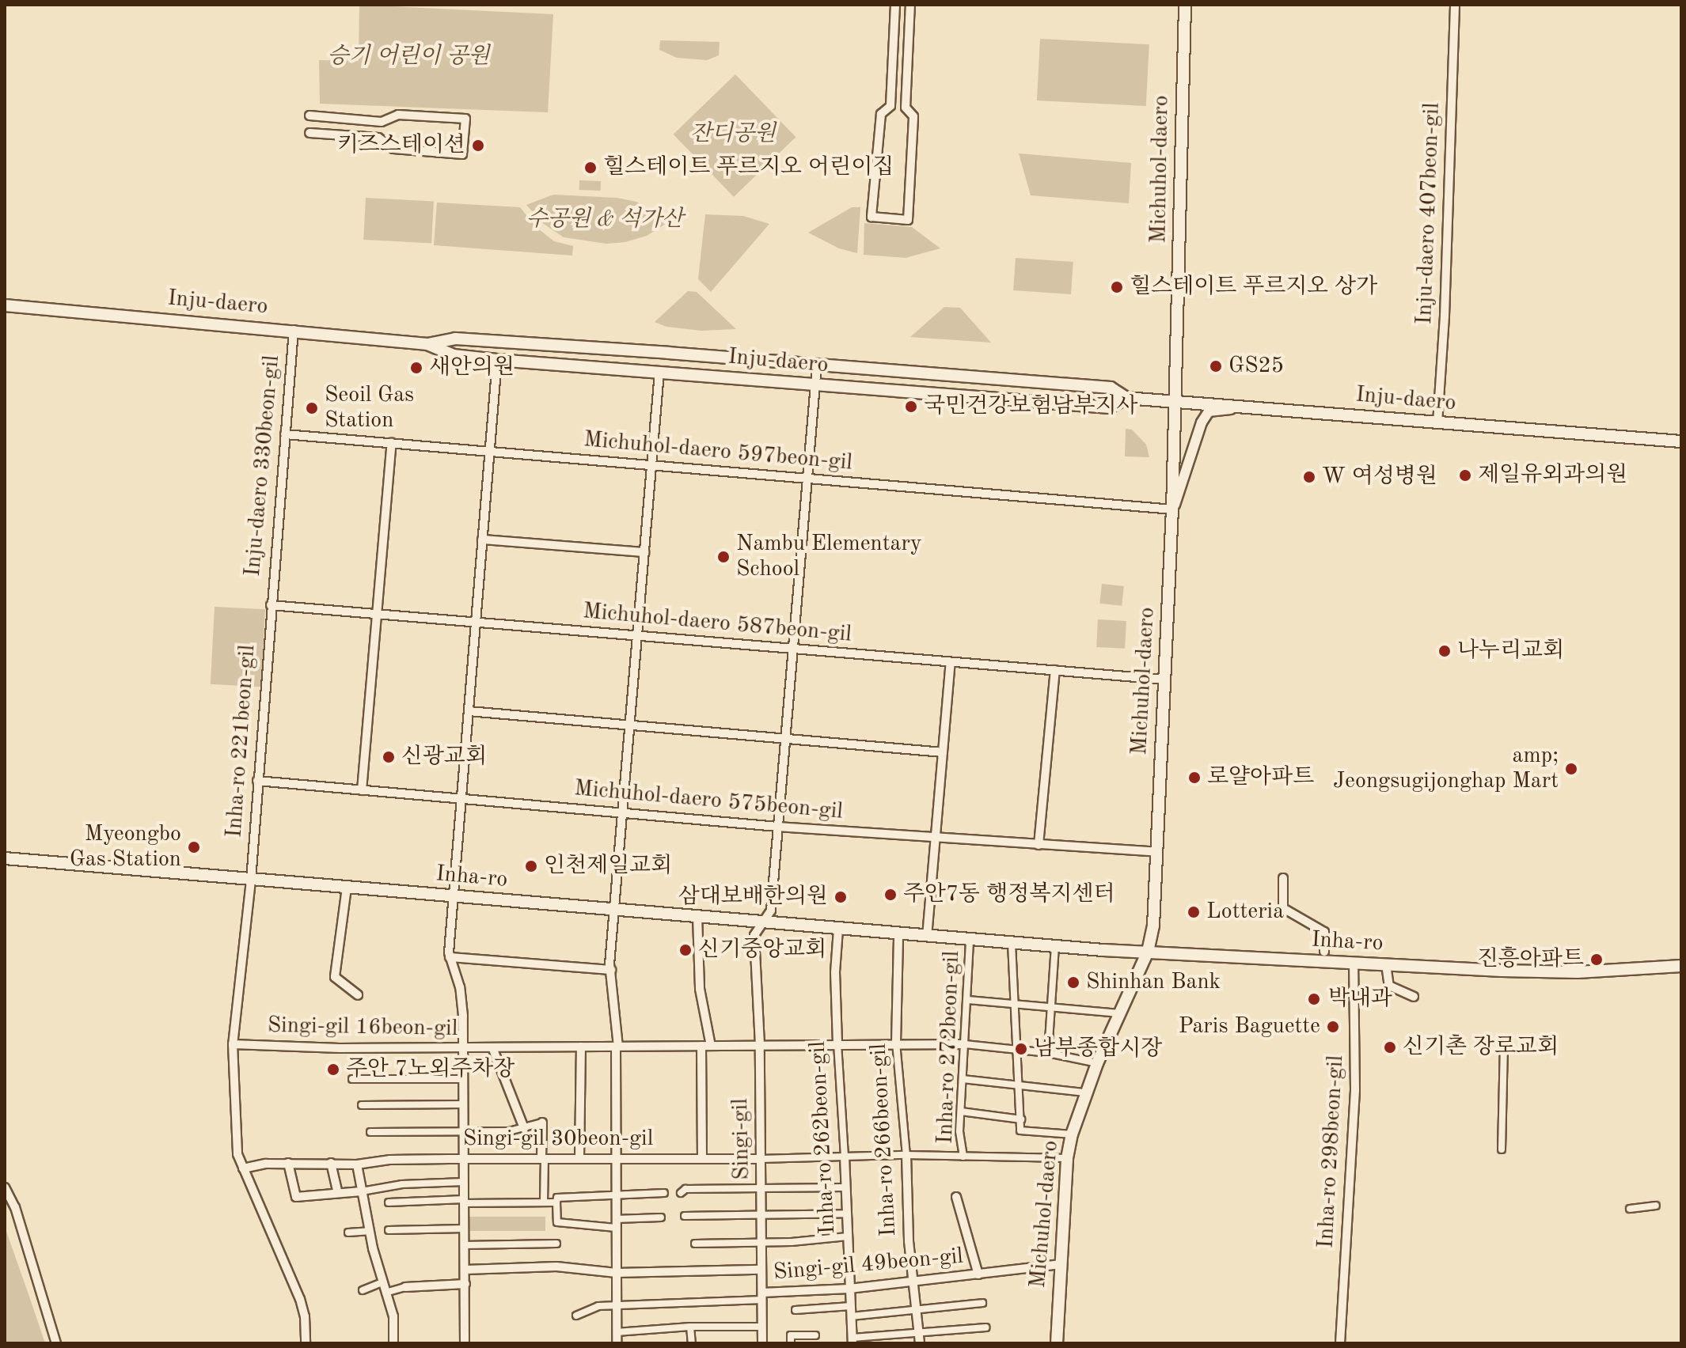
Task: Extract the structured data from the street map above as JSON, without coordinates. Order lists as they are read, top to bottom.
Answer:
{
  "streets": {
    "main road": ["Michuhol-daero", "Inju-daero", "Inha-ro"],
    "street": [
      "Inju-daero 407beon-gil",
      "Michuhol-daero 597beon-gil",
      "Inju-daero 330beon-gil",
      "Michuhol-daero 587beon-gil",
      "Inha-ro 221beon-gil",
      "Michuhol-daero 575beon-gil",
      "Singi-gil 16beon-gil",
      "Inha-ro 272beon-gil",
      "Inha-ro 262beon-gil",
      "Singi-gil 30beon-gil",
      "Singi-gil",
      "Inha-ro 266beon-gil",
      "Inha-ro 298beon-gil",
      "Singi-gil 49beon-gil"
    ]
  },
  "crossings": [
    ["Michuhol-daero", "Inju-daero"],
    ["Michuhol-daero", "Michuhol-daero 597beon-gil"],
    ["Michuhol-daero", "Michuhol-daero 587beon-gil"],
    ["Michuhol-daero", "Michuhol-daero 575beon-gil"],
    ["Michuhol-daero", "Inha-ro"],
    ["Michuhol-daero", "Inha-ro 272beon-gil"],
    ["Michuhol-daero", "Inha-ro 262beon-gil"],
    ["Michuhol-daero", "Singi-gil 30beon-gil"],
    ["Michuhol-daero", "Singi-gil"],
    ["Michuhol-daero", "Inha-ro 266beon-gil"],
    ["Michuhol-daero", "Singi-gil 49beon-gil"],
    ["Inju-daero 407beon-gil", "Inju-daero"],
    ["Inju-daero", "Inju-daero 330beon-gil"],
    ["Michuhol-daero 597beon-gil", "Inju-daero 330beon-gil"],
    ["Inju-daero 330beon-gil", "Michuhol-daero 587beon-gil"],
    ["Inju-daero 330beon-gil", "Inha-ro 221beon-gil"],
    ["Michuhol-daero 587beon-gil", "Inha-ro 221beon-gil"],
    ["Inha-ro 221beon-gil", "Michuhol-daero 575beon-gil"],
    ["Inha-ro 221beon-gil", "Inha-ro"],
    ["Inha-ro 221beon-gil", "Singi-gil 16beon-gil"],
    ["Inha-ro 221beon-gil", "Singi-gil 30beon-gil"],
    ["Inha-ro", "Inha-ro 272beon-gil"],
    ["Inha-ro", "Inha-ro 262beon-gil"],
    ["Inha-ro", "Singi-gil"],
    ["Inha-ro", "Inha-ro 266beon-gil"],
    ["Inha-ro", "Inha-ro 298beon-gil"],
    ["Singi-gil 16beon-gil", "Inha-ro 272beon-gil"],
    ["Singi-gil 16beon-gil", "Inha-ro 262beon-gil"],
    ["Singi-gil 16beon-gil", "Singi-gil"],
    ["Singi-gil 16beon-gil", "Inha-ro 266beon-gil"],
    ["Inha-ro 262beon-gil", "Singi-gil 49beon-gil"],
    ["Singi-gil 30beon-gil", "Singi-gil"],
    ["Singi-gil", "Singi-gil 49beon-gil"],
    ["Inha-ro 266beon-gil", "Singi-gil 49beon-gil"]
  ],
  "parks": ["승기 어린이 공원", "잔디공원", "수공원 & 석가산"],
  "places": [
    "키즈스테이션",
    "힐스테이트 푸르지오 어린이집",
    "힐스테이트 푸르지오 상가",
    "GS25",
    "새안의원",
    "국민건강보험남부지사",
    "Seoil Gas Station",
    "제일유외과의원",
    "W 여성병원",
    "Nambu Elementary School",
    "나누리교회",
    "신광교회",
    "amp; Jeongsugijonghap Mart",
    "로얄아파트",
    "Myeongbo Gas Station",
    "인천제일교회",
    "주안7동 행정복지센터",
    "삼대보배한의원",
    "Lotteria",
    "신기중앙교회",
    "진흥아파트",
    "Shinhan Bank",
    "박내과",
    "Paris Baguette",
    "신기촌 장로교회",
    "남부종합시장",
    "주안 7노외주차장"
  ]
}
